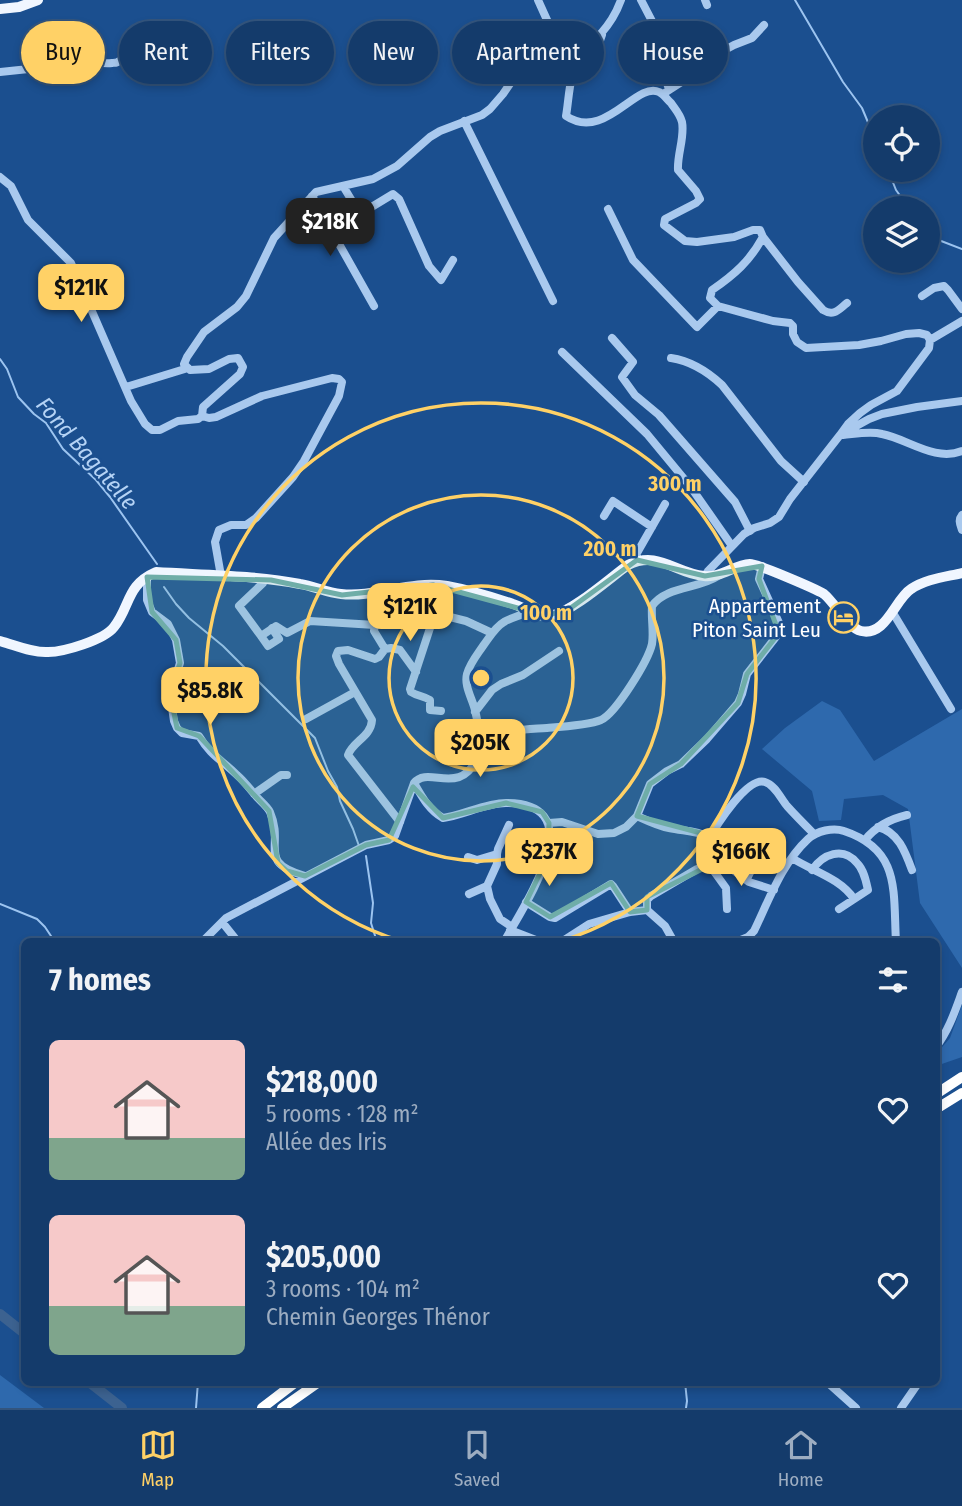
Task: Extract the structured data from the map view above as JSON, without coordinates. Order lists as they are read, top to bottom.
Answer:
{
  "water": ["Fond Bagatelle"],
  "places": {
    "hotel": ["Appartement Piton Saint Leu"]
  },
  "page": {
    "chip": [
      "Buy",
      "Rent",
      "Filters",
      "New",
      "Apartment",
      "House"
    ],
    "price": [
      "$218K",
      "$121K",
      "$121K",
      "$85.8K",
      "$205K",
      "$237K",
      "$166K"
    ],
    "heading": "7 homes",
    "list": [
      {
        "name": "$218,000",
        "note": "5 rooms · 128 m² · Allée des Iris"
      },
      {
        "name": "$205,000",
        "note": "3 rooms · 104 m² · Chemin Georges Thénor"
      }
    ],
    "tabs": ["Map", "Saved", "Home"]
  },
  "rings": ["300 m", "200 m", "100 m"]
}
